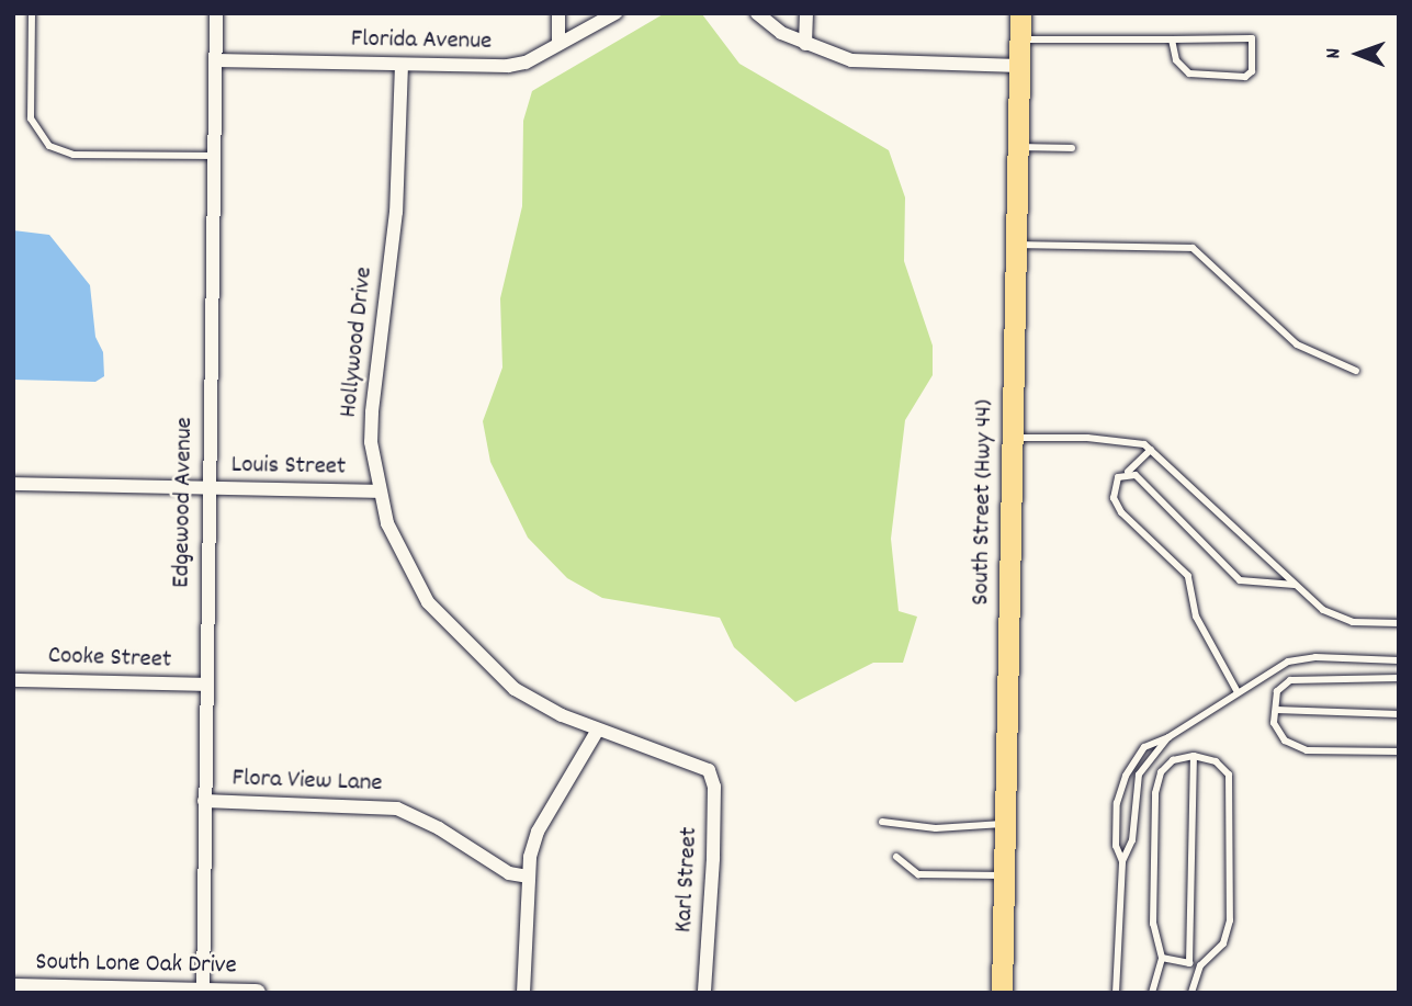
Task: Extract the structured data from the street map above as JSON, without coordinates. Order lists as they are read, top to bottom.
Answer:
{
  "streets": {
    "main road": ["South Street (Hwy 44)"],
    "street": [
      "Florida Avenue",
      "Hollywood Drive",
      "Louis Street",
      "Edgewood Avenue",
      "Cooke Street",
      "Flora View Lane",
      "Karl Street",
      "South Lone Oak Drive"
    ]
  },
  "crossings": [
    ["Florida Avenue", "Hollywood Drive"],
    ["Florida Avenue", "Edgewood Avenue"],
    ["Hollywood Drive", "Louis Street"],
    ["Hollywood Drive", "Karl Street"],
    ["Louis Street", "Edgewood Avenue"],
    ["Edgewood Avenue", "Cooke Street"],
    ["Edgewood Avenue", "Flora View Lane"],
    ["Edgewood Avenue", "South Lone Oak Drive"]
  ],
  "north": "left"
}
